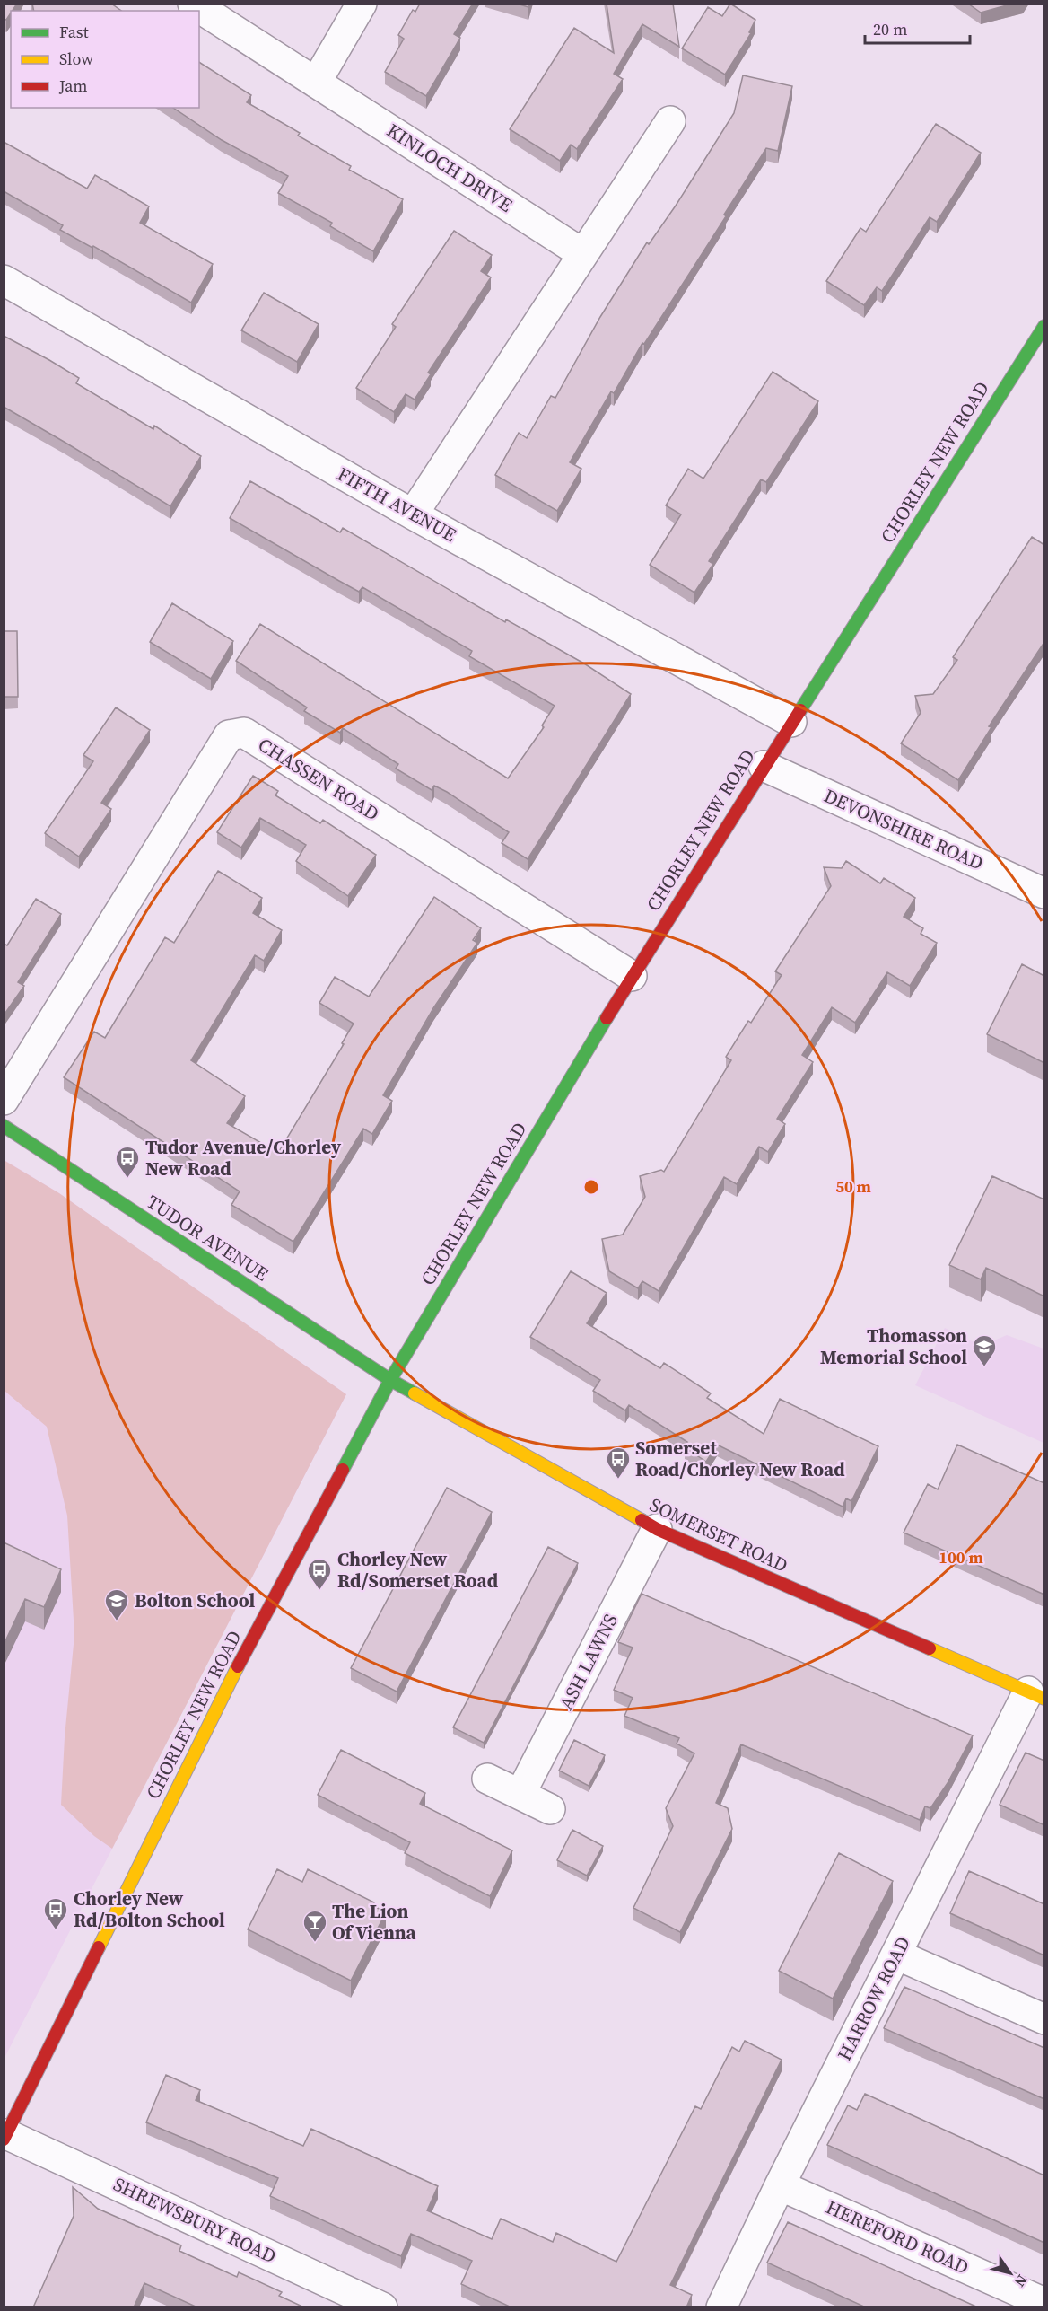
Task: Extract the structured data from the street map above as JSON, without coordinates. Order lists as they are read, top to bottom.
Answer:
{
  "streets": {
    "main road": ["CHORLEY NEW ROAD", "TUDOR AVENUE", "SOMERSET ROAD"],
    "street": [
      "KINLOCH DRIVE",
      "FIFTH AVENUE",
      "CHASSEN ROAD",
      "DEVONSHIRE ROAD",
      "ASH LAWNS",
      "HARROW ROAD",
      "SHREWSBURY ROAD",
      "HEREFORD ROAD"
    ]
  },
  "crossings": [
    ["CHORLEY NEW ROAD", "FIFTH AVENUE"],
    ["CHORLEY NEW ROAD", "CHASSEN ROAD"],
    ["CHORLEY NEW ROAD", "DEVONSHIRE ROAD"],
    ["CHORLEY NEW ROAD", "TUDOR AVENUE"],
    ["CHORLEY NEW ROAD", "SOMERSET ROAD"],
    ["CHORLEY NEW ROAD", "SHREWSBURY ROAD"],
    ["TUDOR AVENUE", "SOMERSET ROAD"],
    ["SOMERSET ROAD", "ASH LAWNS"],
    ["SOMERSET ROAD", "HARROW ROAD"],
    ["HARROW ROAD", "HEREFORD ROAD"]
  ],
  "places": {
    "bus stop": [
      "Tudor Avenue/Chorley New Road",
      "Somerset Road/Chorley New Road",
      "Chorley New Rd/Somerset Road",
      "Chorley New Rd/Bolton School"
    ],
    "school or university": ["Thomasson Memorial School", "Bolton School"],
    "bar": ["The Lion Of Vienna"]
  },
  "legend": ["Fast", "Slow", "Jam"],
  "scale_bar": "20 m",
  "north": "bottom right",
  "rings": ["50 m", "100 m"]
}
